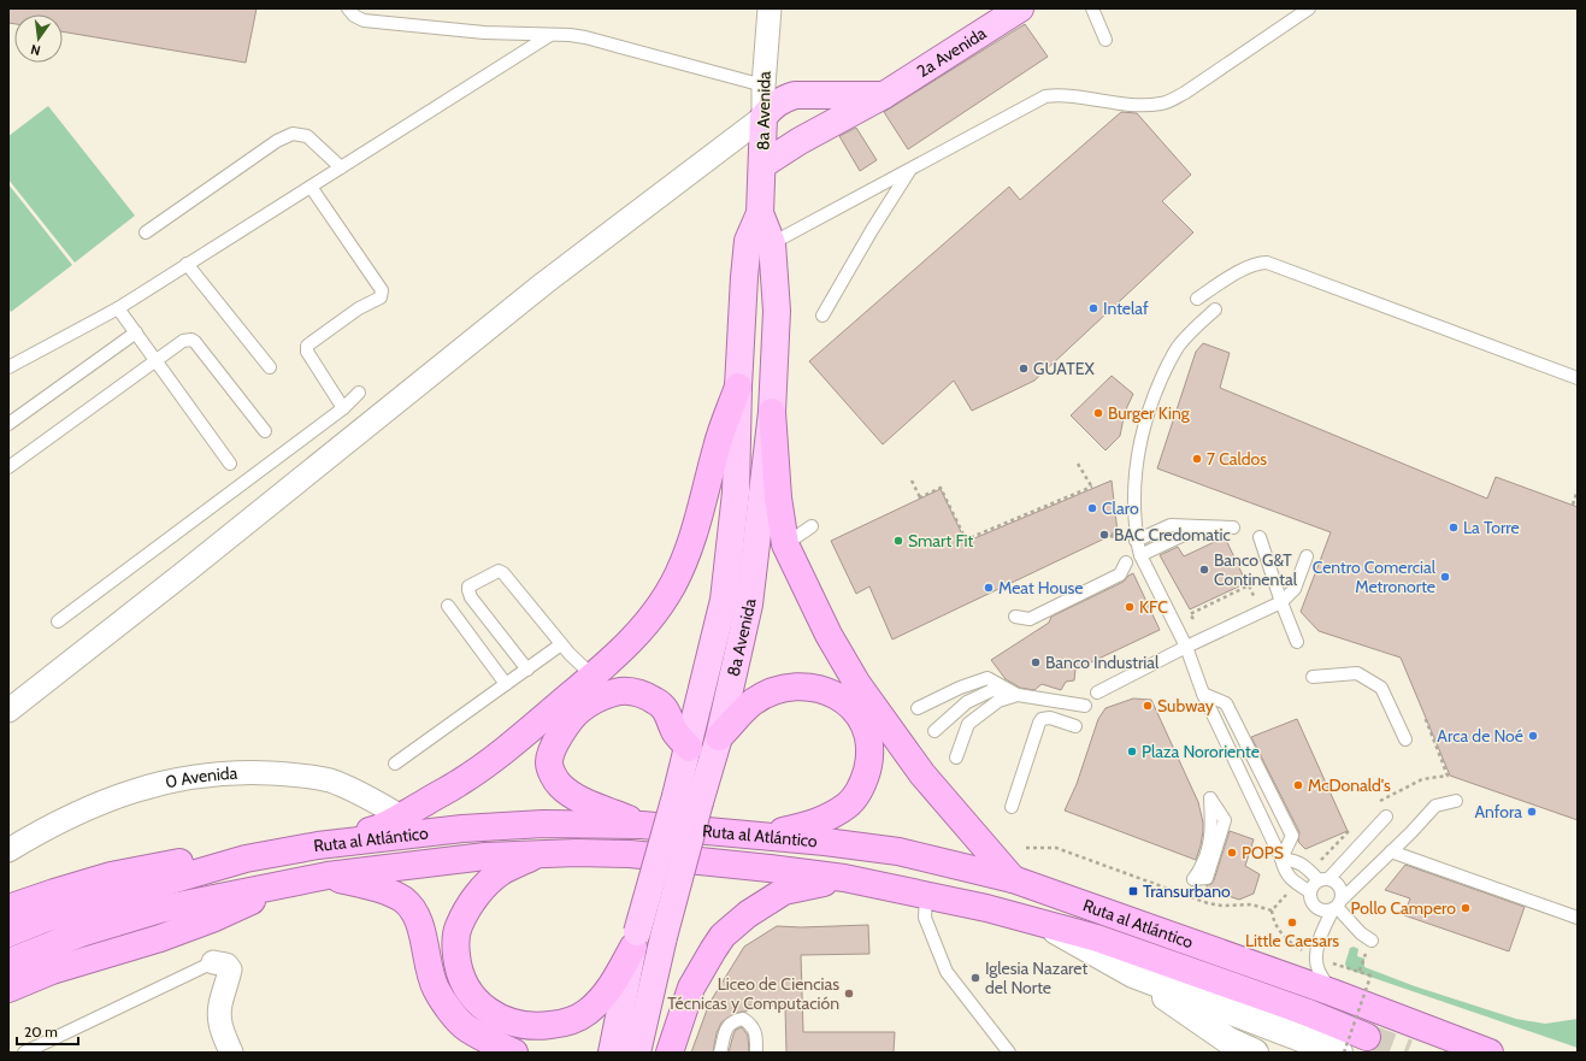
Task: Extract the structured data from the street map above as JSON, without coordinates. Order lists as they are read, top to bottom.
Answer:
{
  "streets": {
    "highway": ["Ruta al Atlántico"],
    "main road": ["2a Avenida", "8a Avenida"],
    "street": ["0 Avenida"]
  },
  "crossings": [
    ["2a Avenida", "8a Avenida"]
  ],
  "places": {
    "other": [
      "Intelaf",
      "GUATEX",
      "Burger King",
      "7 Caldos",
      "Claro",
      "La Torre",
      "BAC Credomatic",
      "Smart Fit",
      "Banco G&T Continental",
      "Centro Comercial Metronorte",
      "Meat House",
      "KFC",
      "Banco Industrial",
      "Subway",
      "Arca de Noé",
      "Plaza Nororiente",
      "McDonald's",
      "Anfora",
      "POPS",
      "Pollo Campero",
      "Little Caesars",
      "Iglesia Nazaret del Norte",
      "Liceo de Ciencias Técnicas y Computación"
    ],
    "transit": ["Transurbano"]
  },
  "scale_bar": "20 m",
  "north": "bottom"
}
